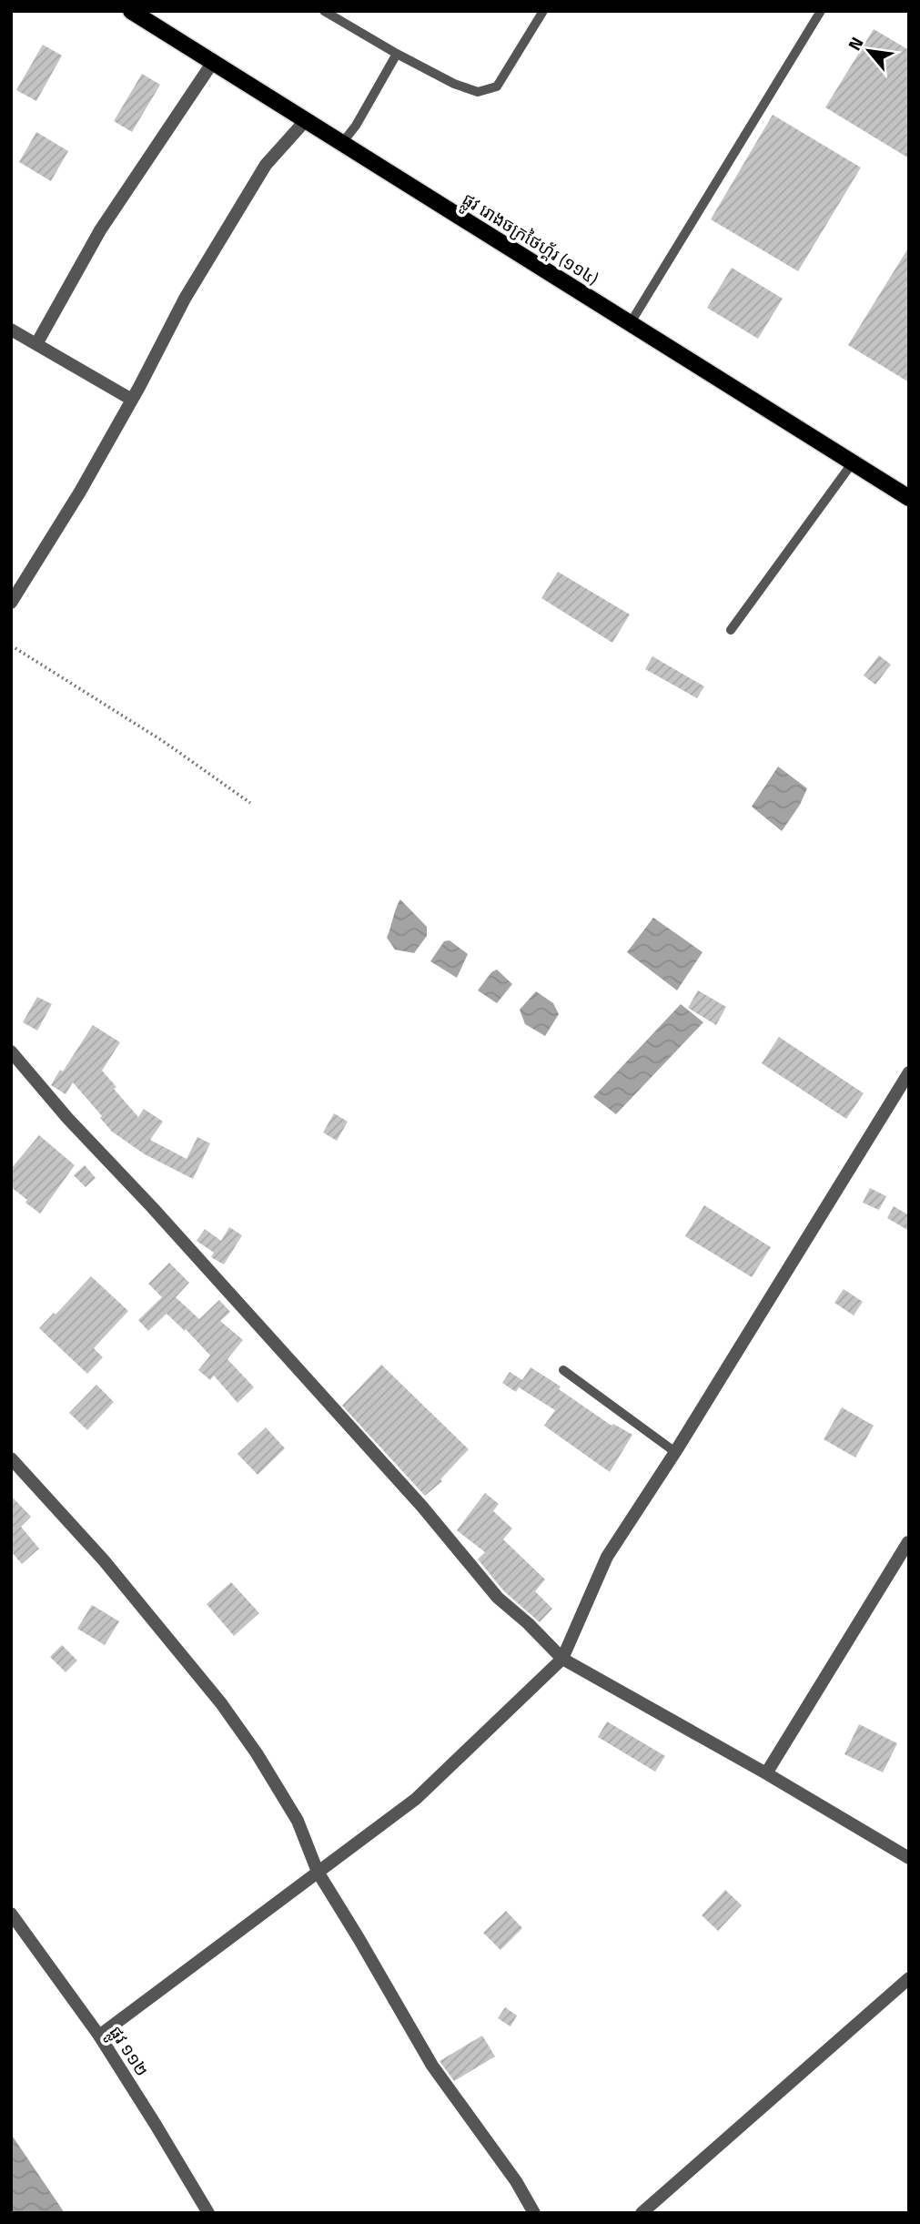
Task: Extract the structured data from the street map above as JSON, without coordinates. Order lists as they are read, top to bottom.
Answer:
{
  "streets": {
    "main road": ["ផ្លូវ រោងចក្រថៃហ្គ័រ (១១៤)"],
    "street": ["ផ្លូវ ១១២"]
  },
  "north": "top left"
}
